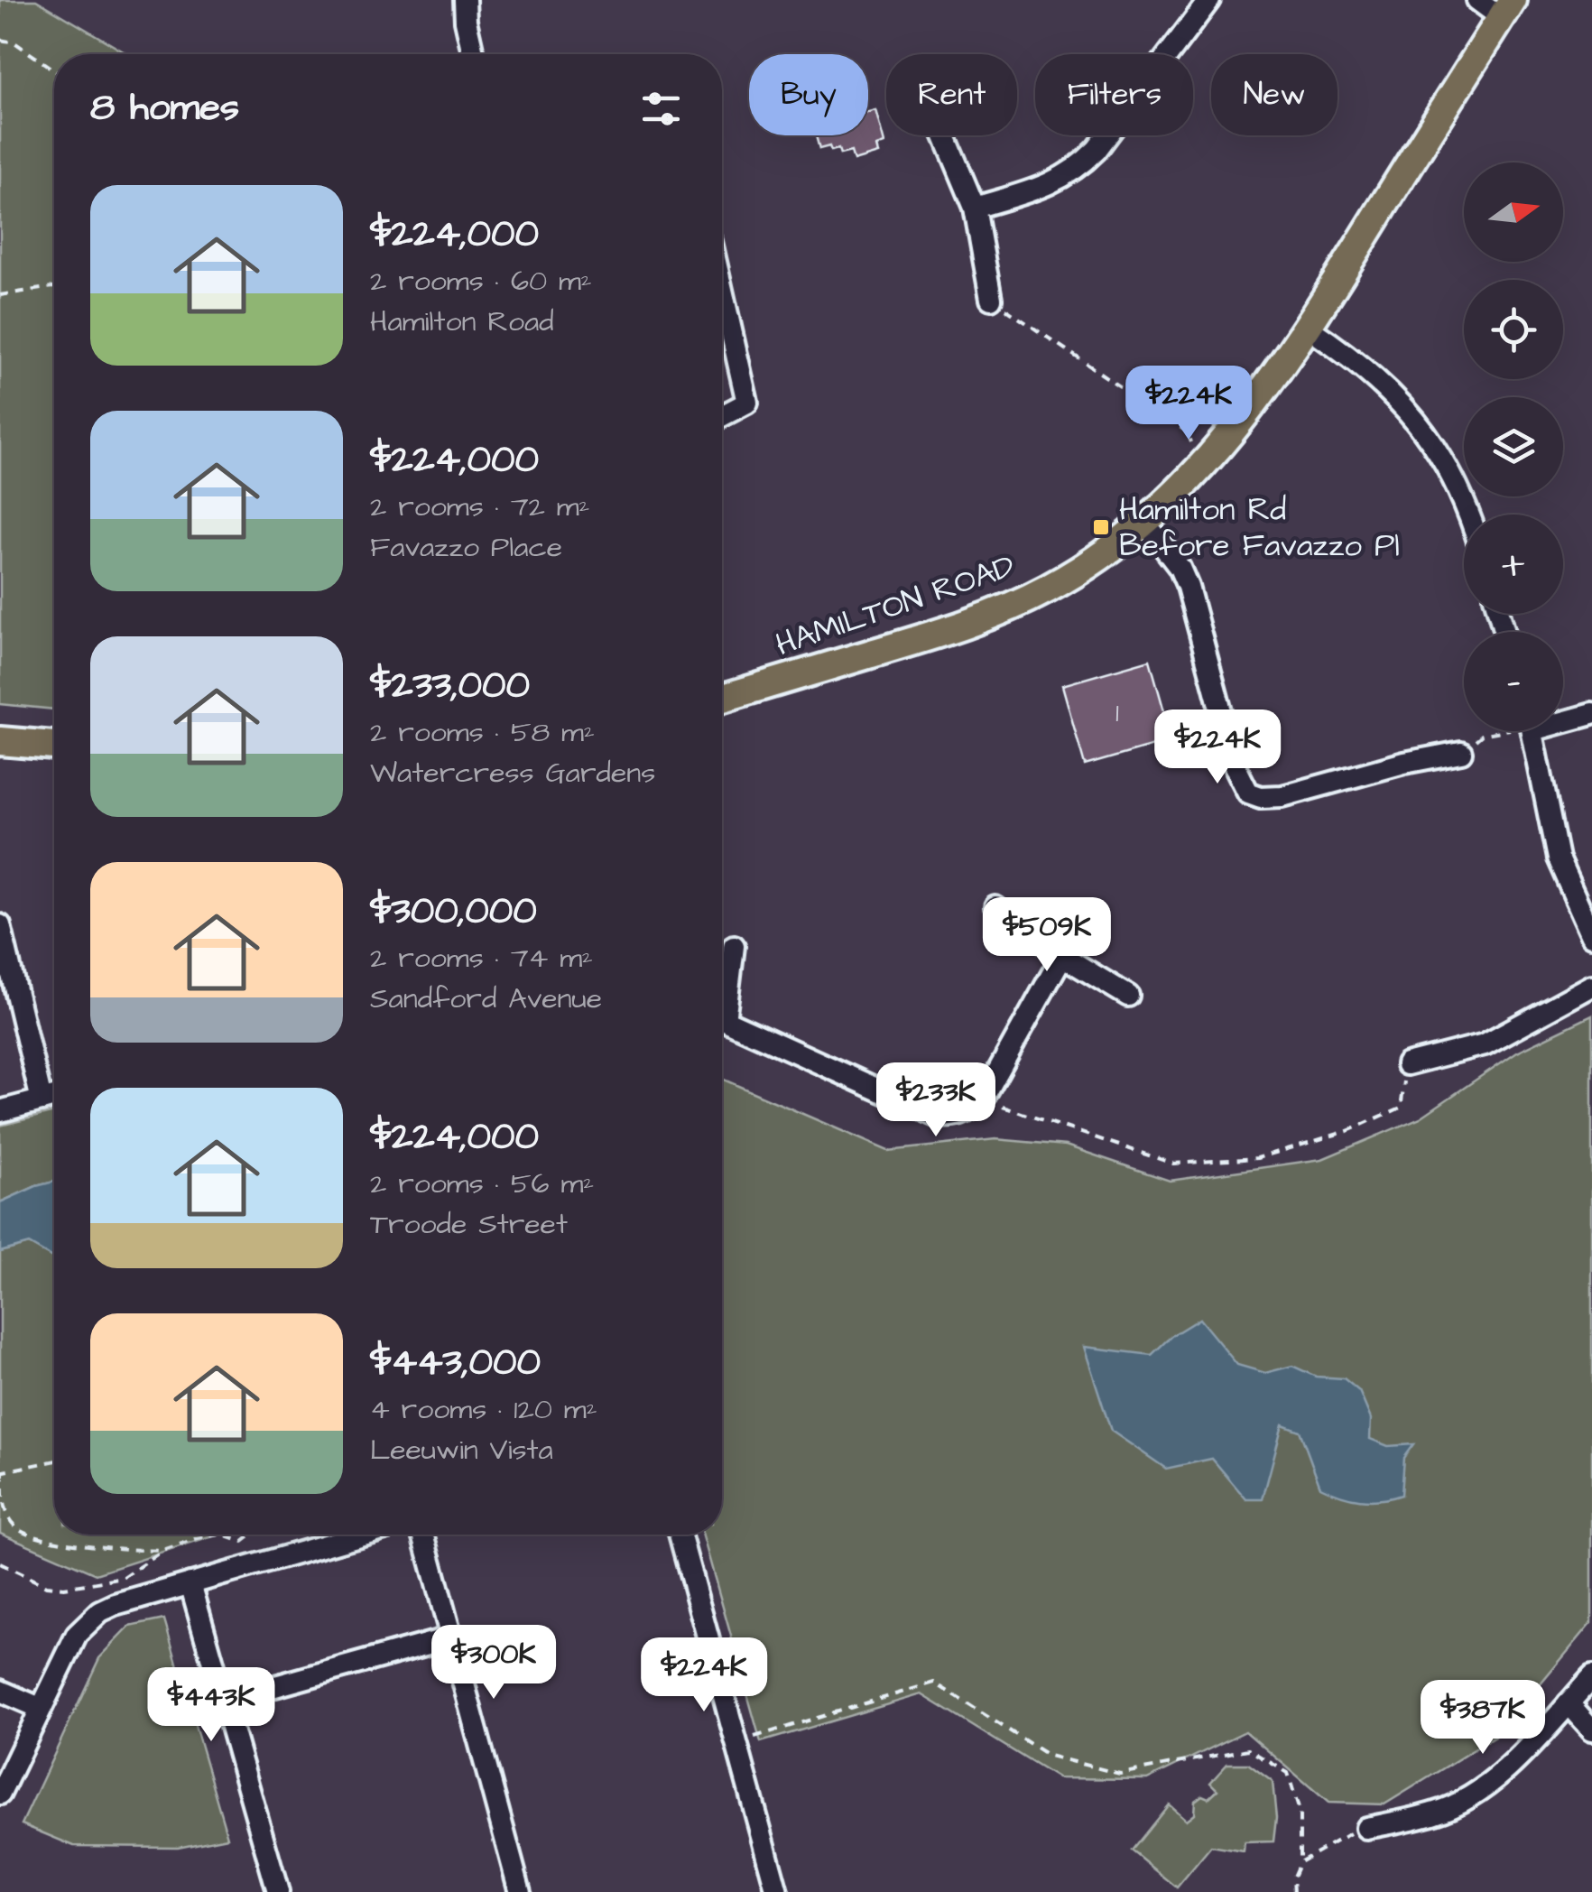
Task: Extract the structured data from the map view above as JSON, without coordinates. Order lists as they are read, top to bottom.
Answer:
{
  "streets": {
    "main road": ["HAMILTON ROAD"]
  },
  "places": {
    "transit": ["Hamilton Rd Before Favazzo Pl"]
  },
  "house_numbers": ["1"],
  "north": "right",
  "page": {
    "chip": [
      "Buy",
      "Rent",
      "Filters",
      "New"
    ],
    "heading": "8 homes",
    "map_buttons": ["+", "−"],
    "list": [
      {
        "name": "$224,000",
        "note": "2 rooms · 60 m² · Hamilton Road"
      },
      {
        "name": "$224,000",
        "note": "2 rooms · 72 m² · Favazzo Place"
      },
      {
        "name": "$233,000",
        "note": "2 rooms · 58 m² · Watercress Gardens"
      },
      {
        "name": "$300,000",
        "note": "2 rooms · 74 m² · Sandford Avenue"
      },
      {
        "name": "$224,000",
        "note": "2 rooms · 56 m² · Troode Street"
      },
      {
        "name": "$443,000",
        "note": "4 rooms · 120 m² · Leeuwin Vista"
      }
    ],
    "price": [
      "$224K",
      "$224K",
      "$509K",
      "$233K",
      "$300K",
      "$224K",
      "$443K",
      "$387K"
    ]
  }
}
